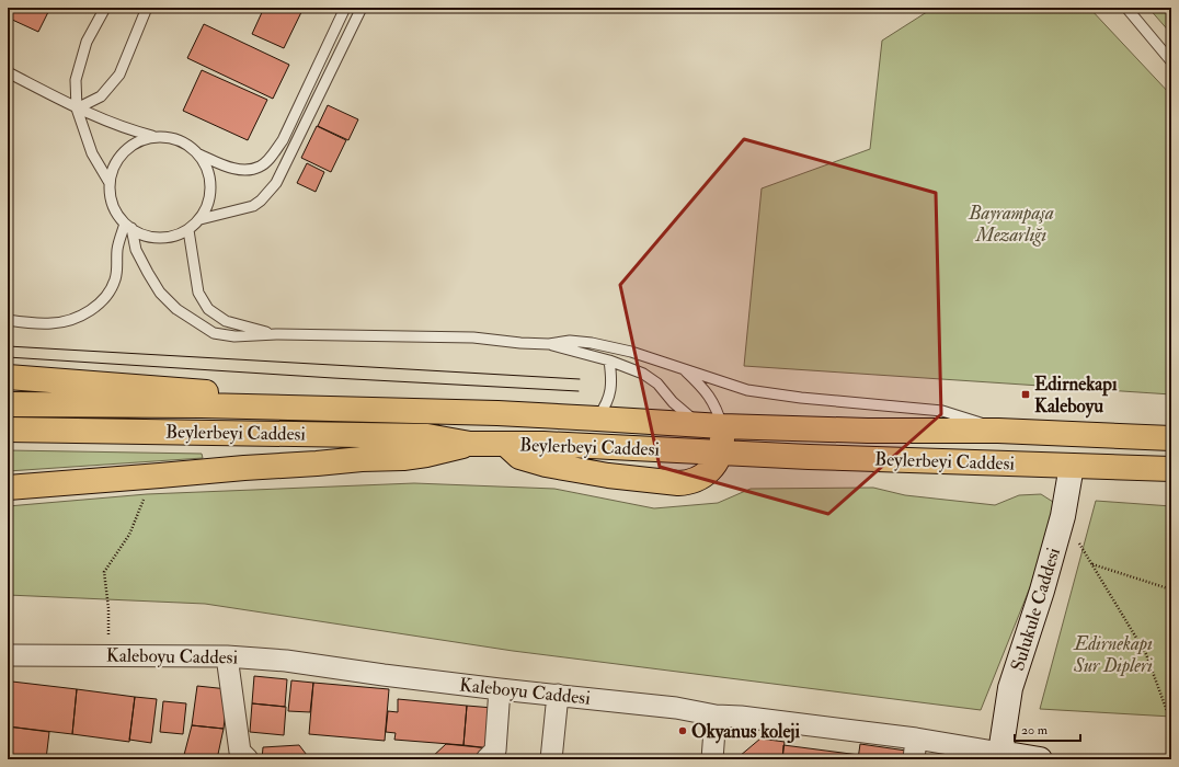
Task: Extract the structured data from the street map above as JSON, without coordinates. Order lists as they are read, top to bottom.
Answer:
{
  "streets": {
    "main road": ["Beylerbeyi Caddesi"],
    "street": ["Sulukule Caddesi", "Kaleboyu Caddesi"]
  },
  "crossings": [
    ["Beylerbeyi Caddesi", "Sulukule Caddesi"],
    ["Sulukule Caddesi", "Kaleboyu Caddesi"]
  ],
  "parks": ["Bayrampaşa Mezarlığı", "Edirnekapı Sur Dipleri"],
  "places": {
    "transit": ["Edirnekapı Kaleboyu"],
    "other": ["Okyanus koleji"]
  },
  "scale_bar": "20 m"
}
